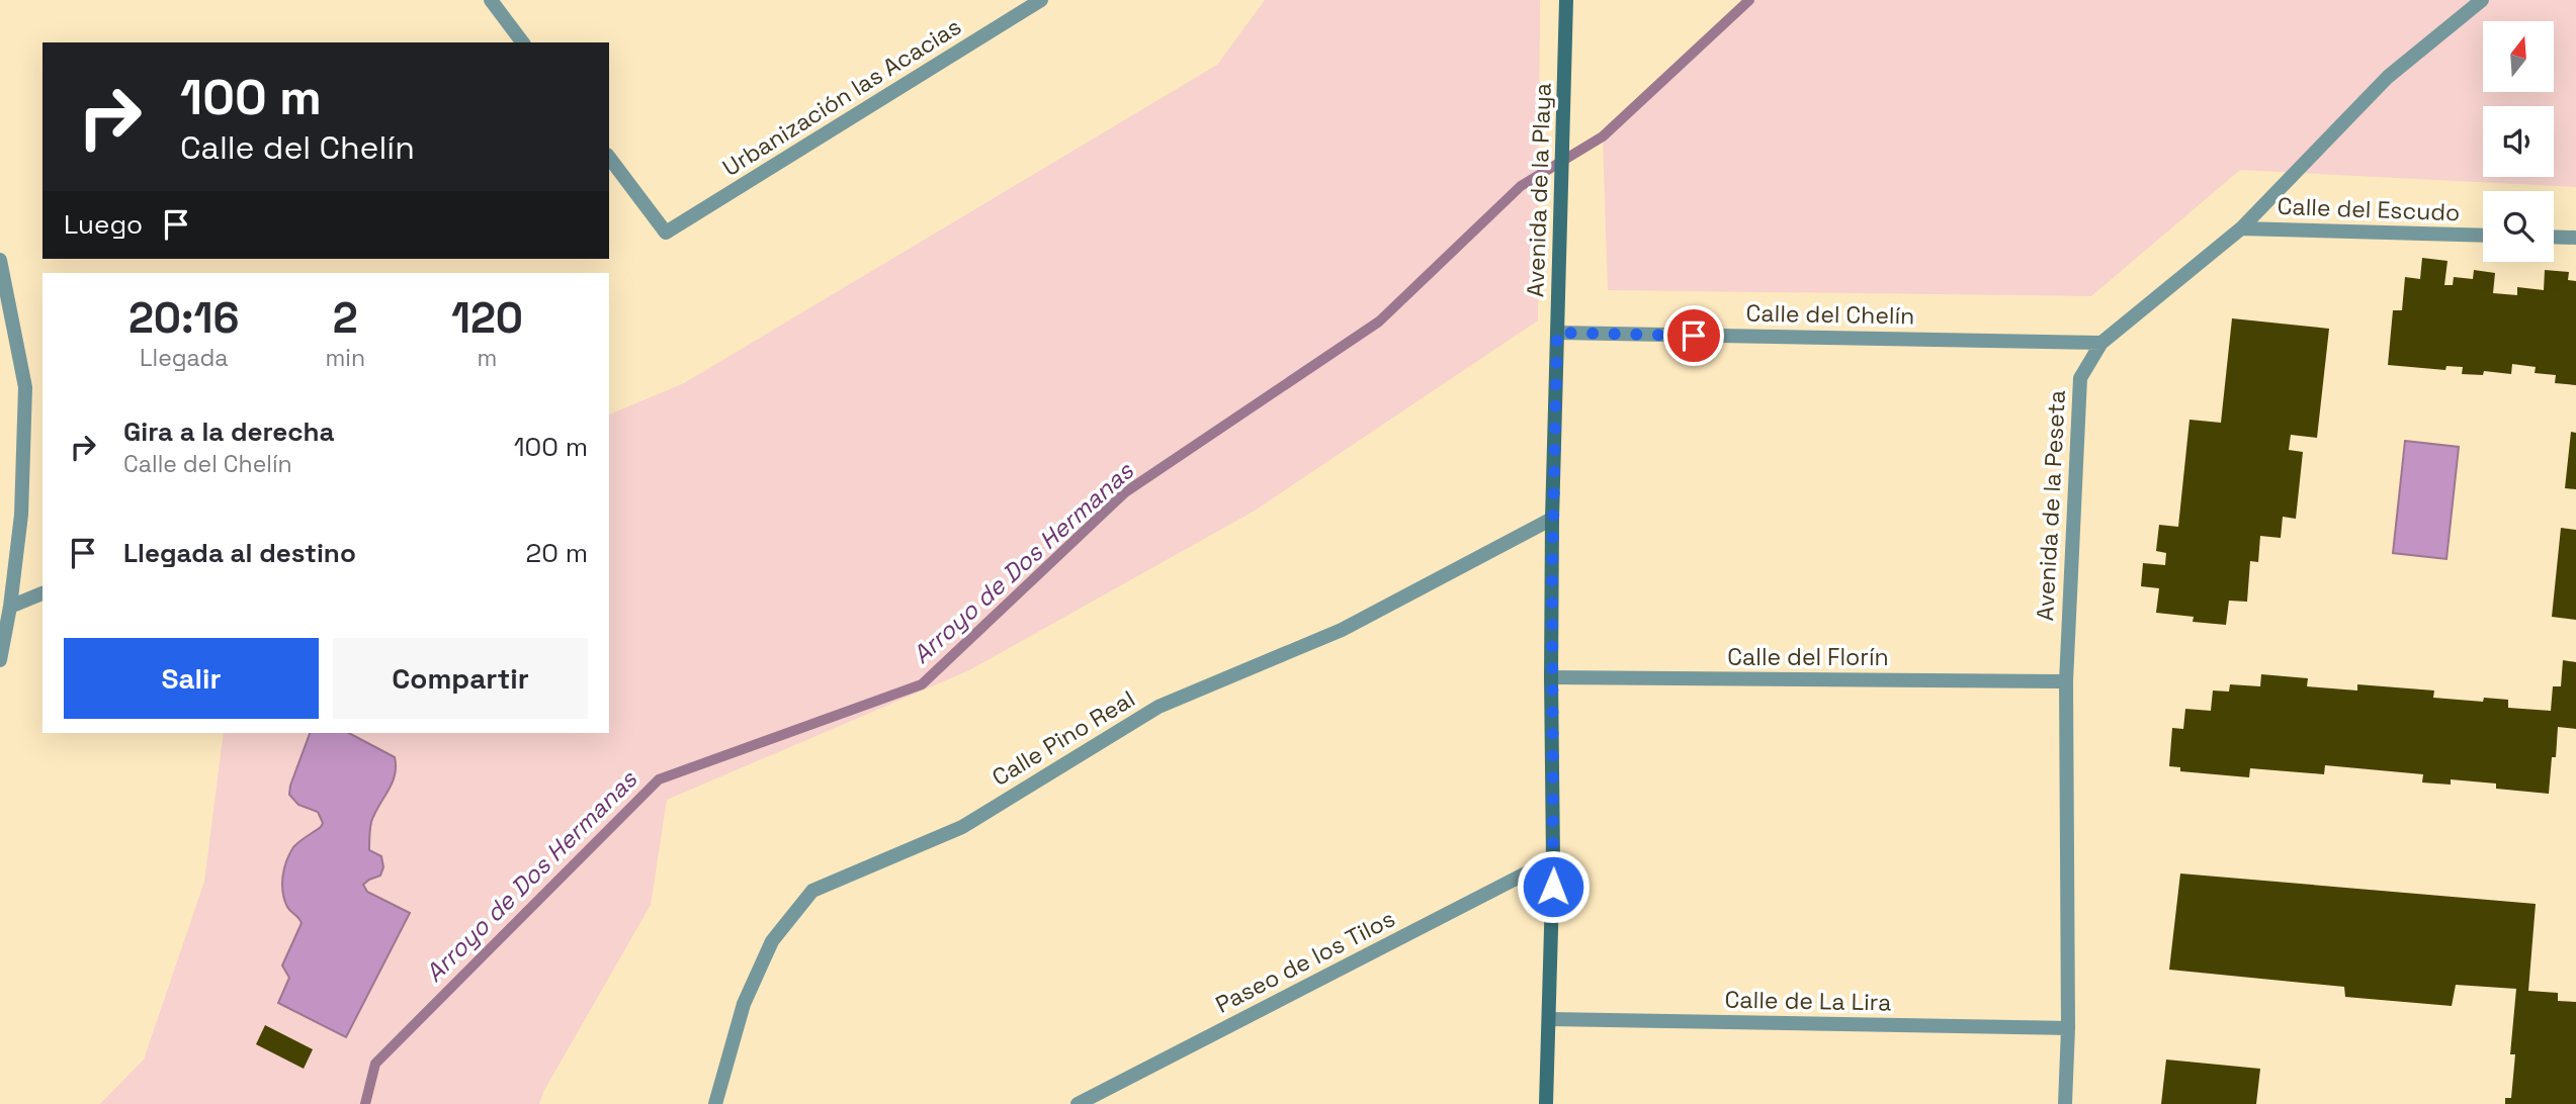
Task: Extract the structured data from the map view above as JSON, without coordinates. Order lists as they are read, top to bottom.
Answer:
{
  "streets": {
    "street": [
      "Urbanización las Acacias",
      "Avenida de la Playa",
      "Calle del Escudo",
      "Calle del Chelín",
      "Avenida de la Peseta",
      "Calle del Florín",
      "Calle Pino Real",
      "Paseo de los Tilos",
      "Calle de La Lira"
    ]
  },
  "crossings": [
    ["Avenida de la Playa", "Calle del Chelín"],
    ["Avenida de la Playa", "Calle del Florín"],
    ["Avenida de la Playa", "Calle Pino Real"],
    ["Avenida de la Playa", "Paseo de los Tilos"],
    ["Avenida de la Playa", "Calle de La Lira"],
    ["Calle del Escudo", "Avenida de la Peseta"],
    ["Calle del Chelín", "Avenida de la Peseta"],
    ["Avenida de la Peseta", "Calle del Florín"],
    ["Avenida de la Peseta", "Calle de La Lira"]
  ],
  "water": ["Arroyo de Dos Hermanas"],
  "north": "top",
  "page": {
    "turn": ["100 m", "Calle del Chelín"],
    "then": "Luego",
    "eta": [
      "20:16",
      "Llegada",
      "2",
      "min",
      "120",
      "m"
    ],
    "list": [
      {
        "name": "Gira a la derecha",
        "note": "Calle del Chelín",
        "value": "100 m"
      },
      {
        "name": "Llegada al destino",
        "value": "20 m"
      }
    ],
    "buttons": ["Salir", "Compartir"]
  }
}
